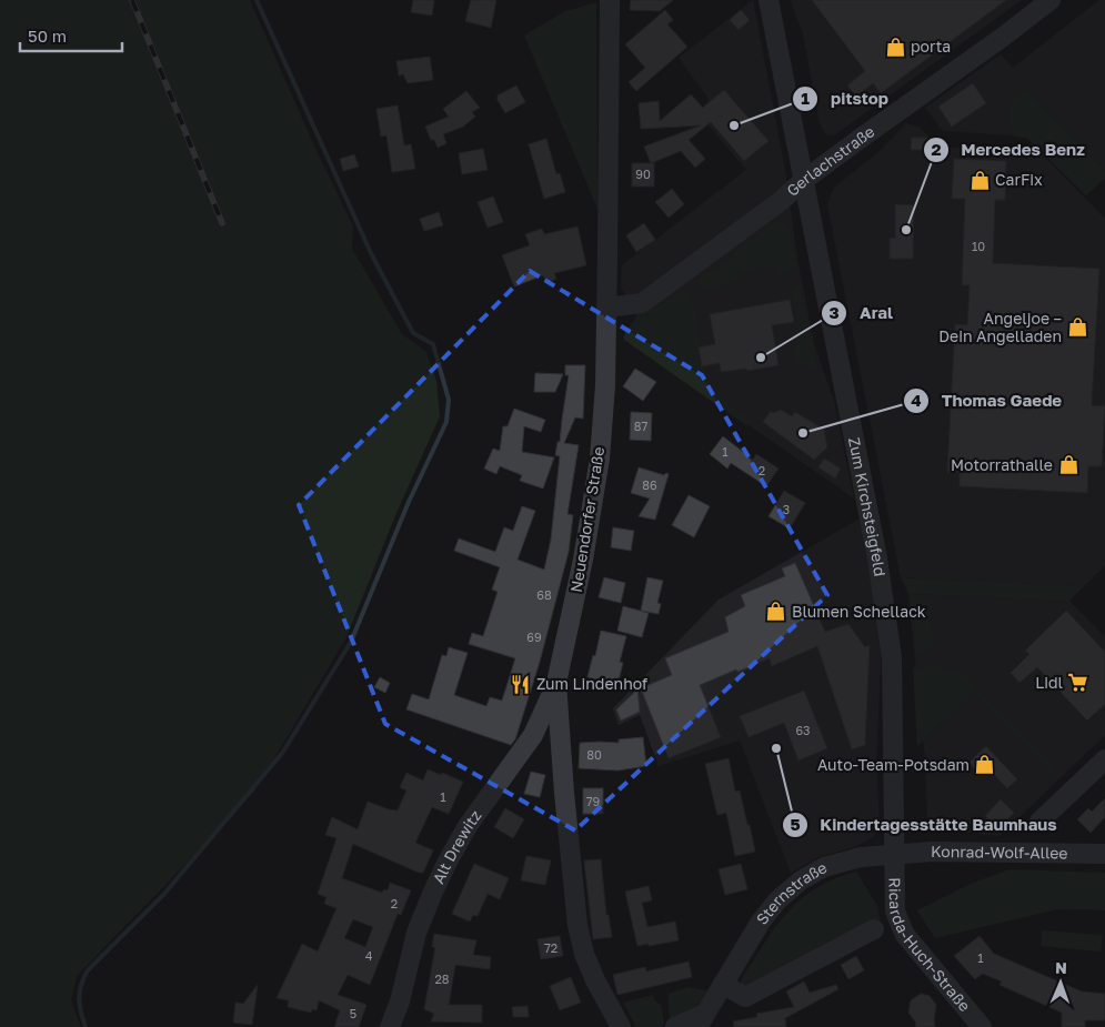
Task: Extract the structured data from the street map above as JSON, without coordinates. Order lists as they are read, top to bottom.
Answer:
{
  "streets": {
    "street": [
      "Gerlachstraße",
      "Zum Kirchsteigfeld",
      "Neuendorfer Straße",
      "Alt Drewitz",
      "Konrad-Wolf-Allee",
      "Sternstraße",
      "Ricarda-Huch-Straße"
    ]
  },
  "crossings": [
    ["Gerlachstraße", "Zum Kirchsteigfeld"],
    ["Gerlachstraße", "Neuendorfer Straße"],
    ["Zum Kirchsteigfeld", "Konrad-Wolf-Allee"],
    ["Zum Kirchsteigfeld", "Sternstraße"],
    ["Zum Kirchsteigfeld", "Ricarda-Huch-Straße"],
    ["Neuendorfer Straße", "Alt Drewitz"],
    ["Konrad-Wolf-Allee", "Sternstraße"],
    ["Konrad-Wolf-Allee", "Ricarda-Huch-Straße"],
    ["Sternstraße", "Ricarda-Huch-Straße"]
  ],
  "places": {
    "shop": [
      "porta",
      "CarFix",
      "Angeljoe – Dein Angelladen",
      "Motorrathalle",
      "Blumen Schellack",
      "Auto-Team-Potsdam"
    ],
    "other": [
      "pitstop",
      "Mercedes Benz",
      "Aral",
      "Thomas Gaede",
      "Kindertagesstätte Baumhaus"
    ],
    "supermarket": ["Lidl"],
    "restaurant": ["Zum Lindenhof"]
  },
  "house_numbers": [
    "90",
    "10",
    "87",
    "1",
    "2",
    "86",
    "3",
    "68",
    "69",
    "63",
    "80",
    "1",
    "79",
    "2",
    "72",
    "4",
    "1",
    "28",
    "5"
  ],
  "scale_bar": "50 m",
  "north": "top"
}
